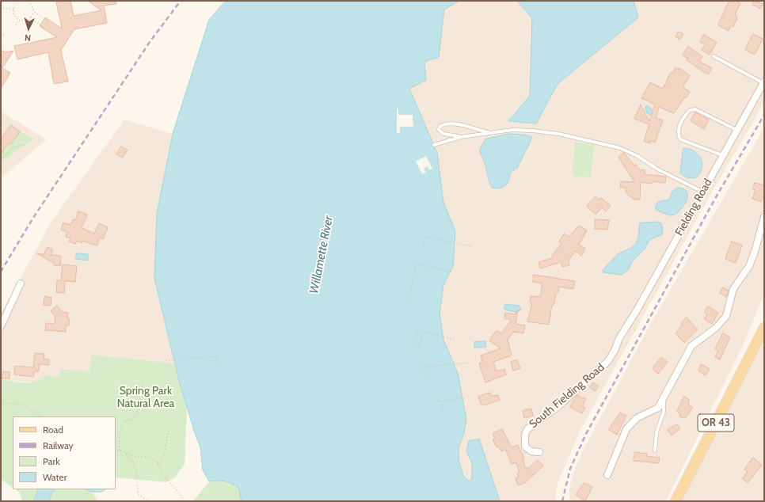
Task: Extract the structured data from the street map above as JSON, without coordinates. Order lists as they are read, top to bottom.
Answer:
{
  "streets": {
    "main road": ["OR 43"],
    "street": ["Fielding Road", "South Fielding Road"]
  },
  "crossings": [
    ["Fielding Road", "South Fielding Road"]
  ],
  "water": ["Willamette River"],
  "parks": ["Spring Park Natural Area"],
  "legend": [
    "Road",
    "Railway",
    "Park",
    "Water"
  ],
  "north": "bottom"
}
